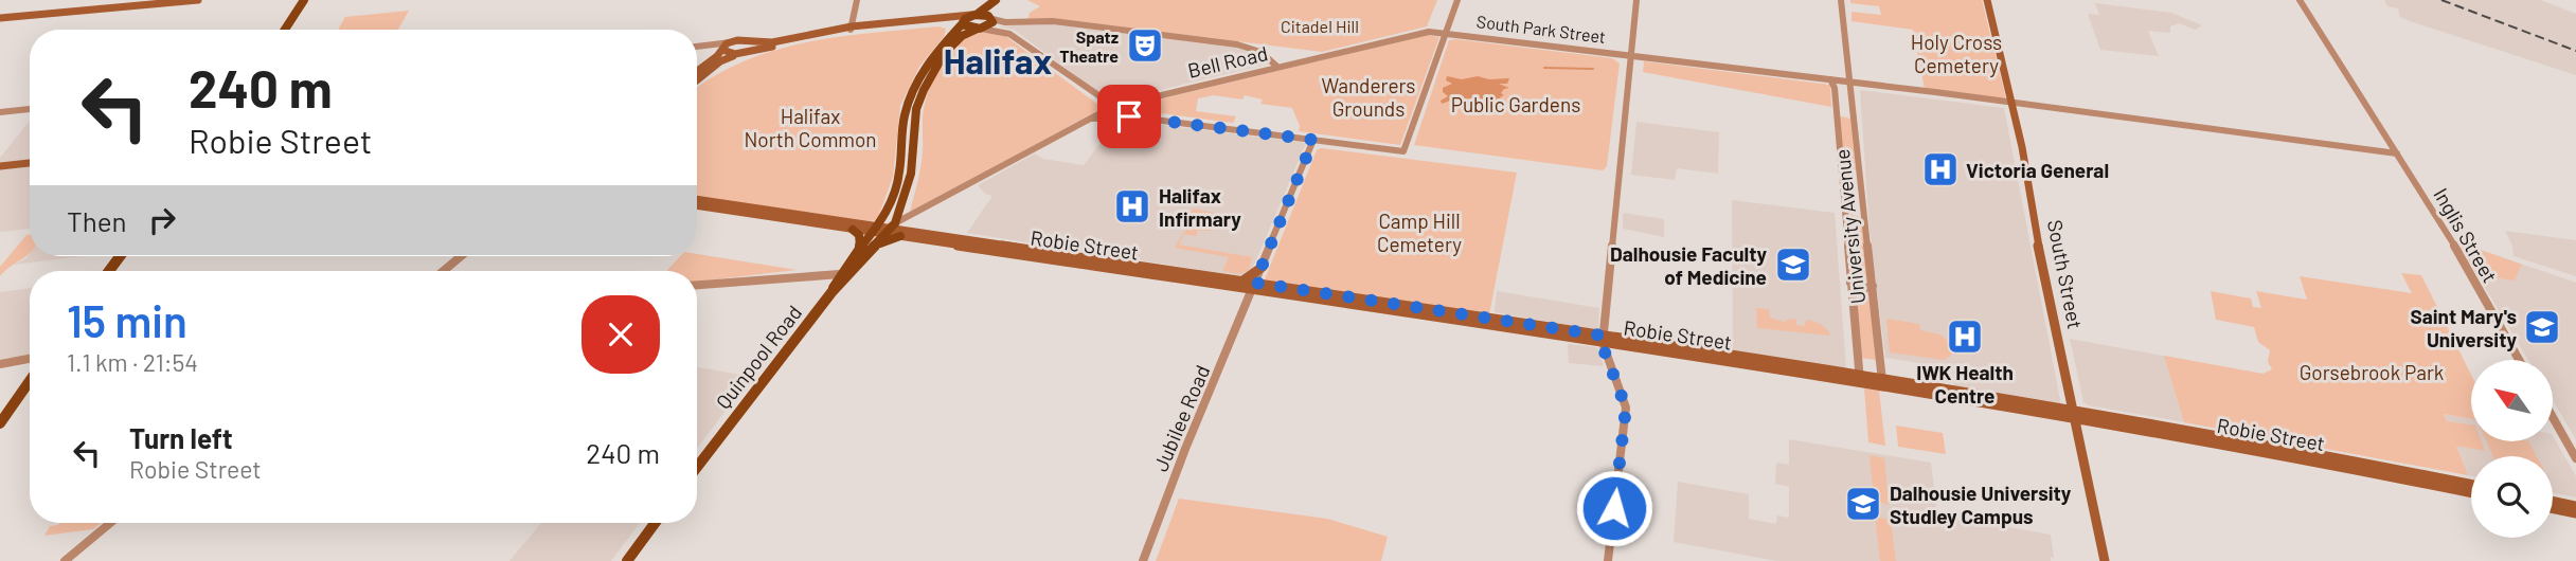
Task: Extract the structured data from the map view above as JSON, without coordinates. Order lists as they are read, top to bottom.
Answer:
{
  "streets": {
    "main road": ["Robie Street", "South Street", "Quinpool Road"],
    "street": [
      "South Park Street",
      "Bell Road",
      "University Avenue",
      "Inglis Street",
      "Jubilee Road"
    ]
  },
  "crossings": [
    ["South Park Street", "Bell Road"],
    ["South Park Street", "University Avenue"],
    ["South Park Street", "Inglis Street"],
    ["South Park Street", "South Street"],
    ["Bell Road", "Robie Street"],
    ["Bell Road", "Quinpool Road"],
    ["University Avenue", "Robie Street"],
    ["Robie Street", "South Street"],
    ["Robie Street", "Quinpool Road"],
    ["Robie Street", "Jubilee Road"]
  ],
  "districts": ["Halifax"],
  "parks": [
    "Citadel Hill",
    "Holy Cross Cemetery",
    "Wanderers Grounds",
    "Public Gardens",
    "Halifax North Common",
    "Camp Hill Cemetery",
    "Gorsebrook Park"
  ],
  "places": {
    "theatre": ["Spatz Theatre"],
    "hospital": ["Victoria General", "Halifax Infirmary", "IWK Health Centre"],
    "school or university": ["Dalhousie Faculty of Medicine", "Saint Mary's University", "Dalhousie University Studley Campus"]
  },
  "north": "top left",
  "page": {
    "turn": ["240 m", "Robie Street"],
    "then": "Then",
    "heading": ["15 min", "1.1 km · 21:54"],
    "list": [
      {
        "name": "Turn left",
        "note": "Robie Street",
        "value": "240 m"
      }
    ]
  }
}
